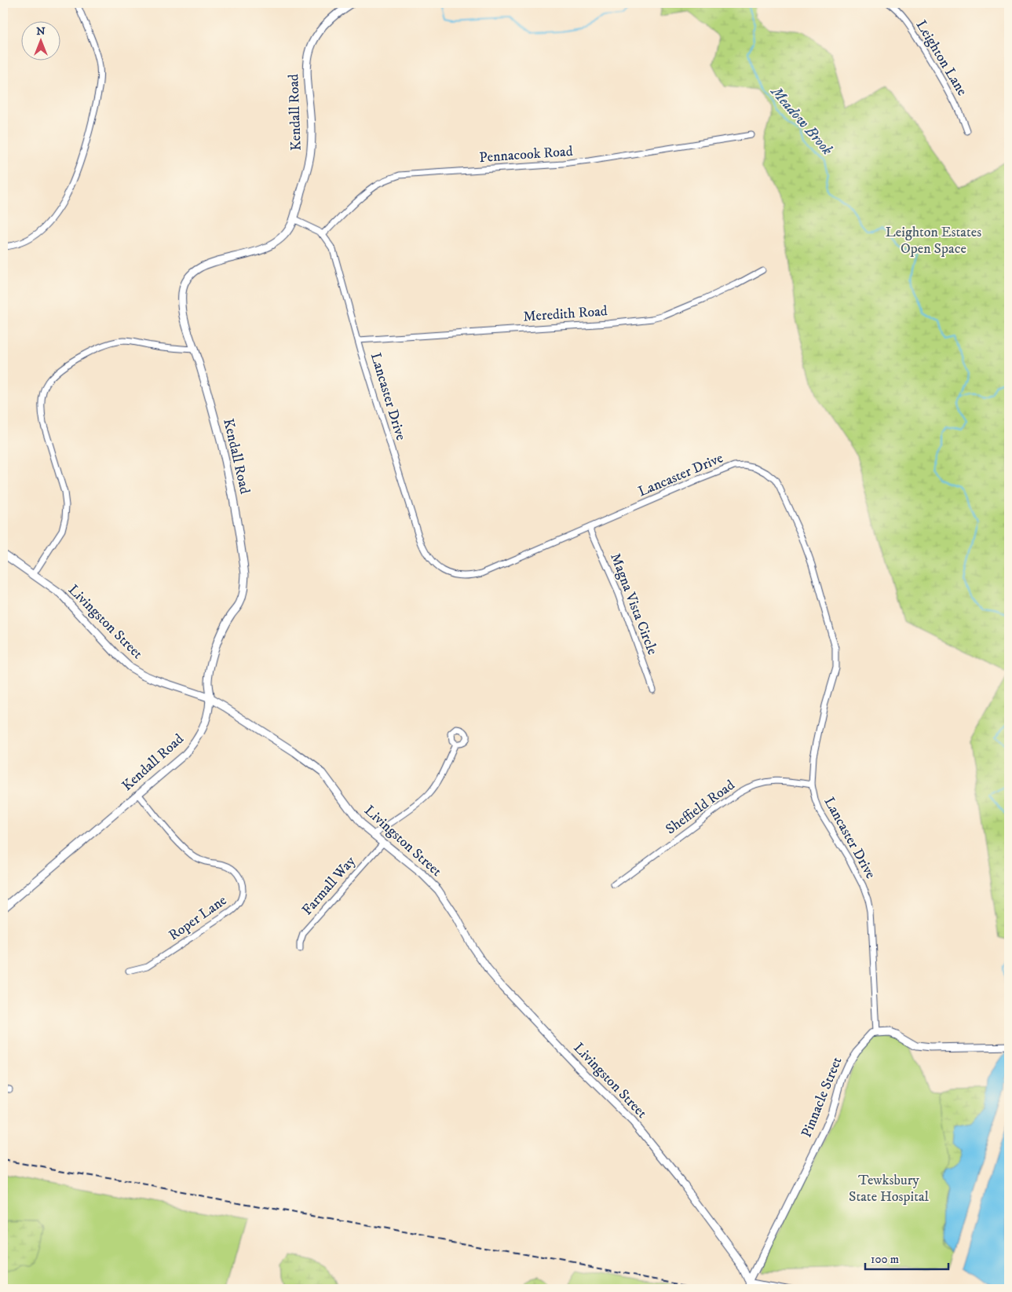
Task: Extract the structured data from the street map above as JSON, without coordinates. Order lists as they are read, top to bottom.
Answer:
{
  "streets": {
    "street": [
      "Leighton Lane",
      "Kendall Road",
      "Pennacook Road",
      "Meredith Road",
      "Lancaster Drive",
      "Magna Vista Circle",
      "Livingston Street",
      "Sheffield Road",
      "Farmall Way",
      "Roper Lane",
      "Pinnacle Street"
    ]
  },
  "crossings": [
    ["Kendall Road", "Lancaster Drive"],
    ["Kendall Road", "Livingston Street"],
    ["Kendall Road", "Roper Lane"],
    ["Pennacook Road", "Lancaster Drive"],
    ["Meredith Road", "Lancaster Drive"],
    ["Lancaster Drive", "Magna Vista Circle"],
    ["Lancaster Drive", "Sheffield Road"],
    ["Lancaster Drive", "Pinnacle Street"],
    ["Livingston Street", "Farmall Way"],
    ["Livingston Street", "Pinnacle Street"]
  ],
  "water": ["Meadow Brook"],
  "parks": ["Leighton Estates Open Space", "Tewksbury State Hospital"],
  "scale_bar": "100 m",
  "north": "top"
}
